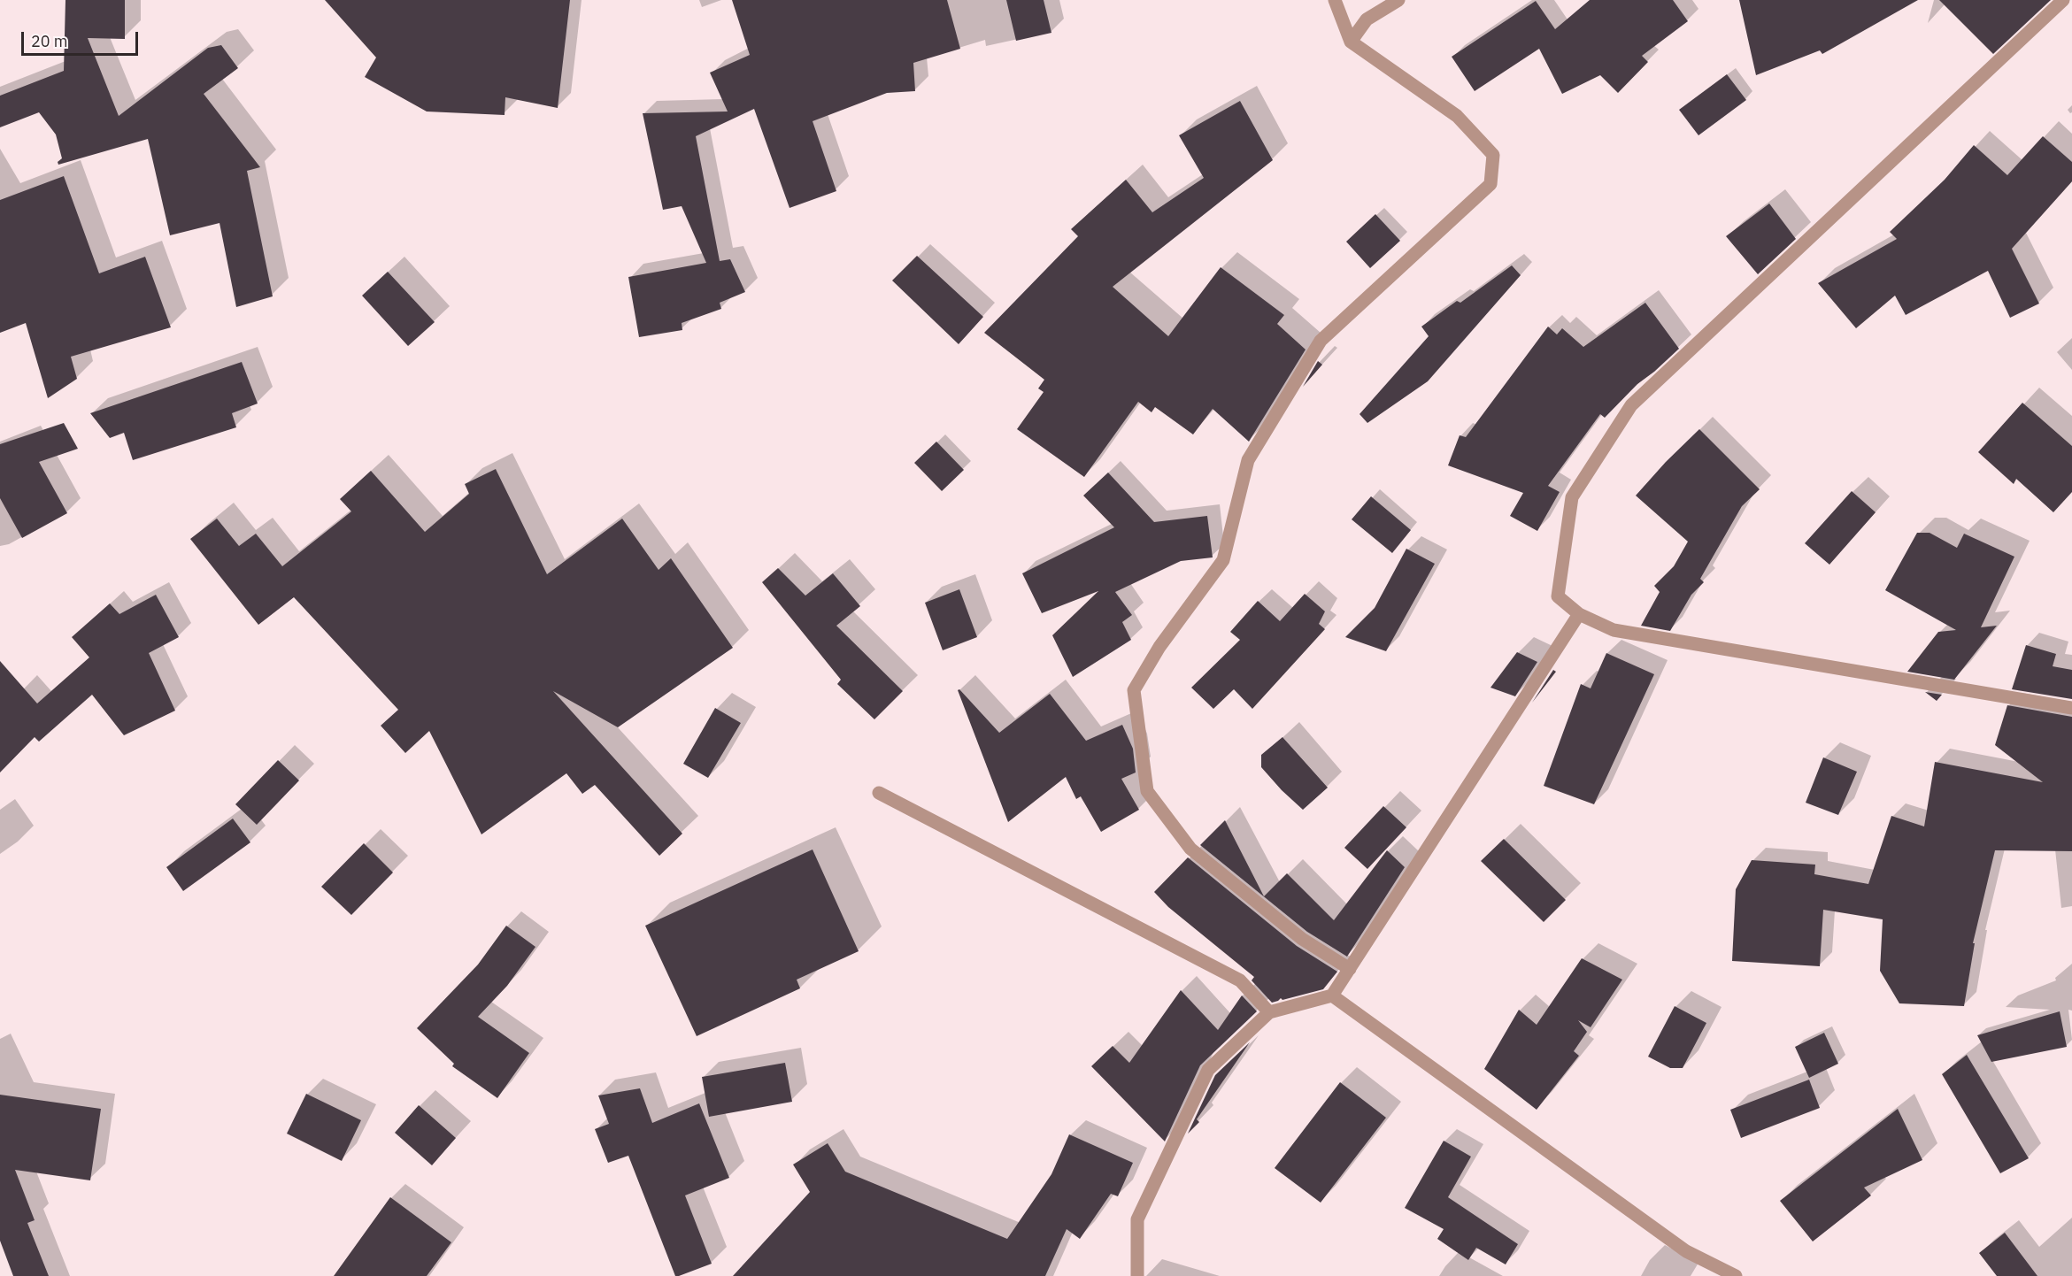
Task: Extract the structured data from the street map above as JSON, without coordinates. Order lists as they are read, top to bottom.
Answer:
{
  "scale_bar": "20 m"
}
